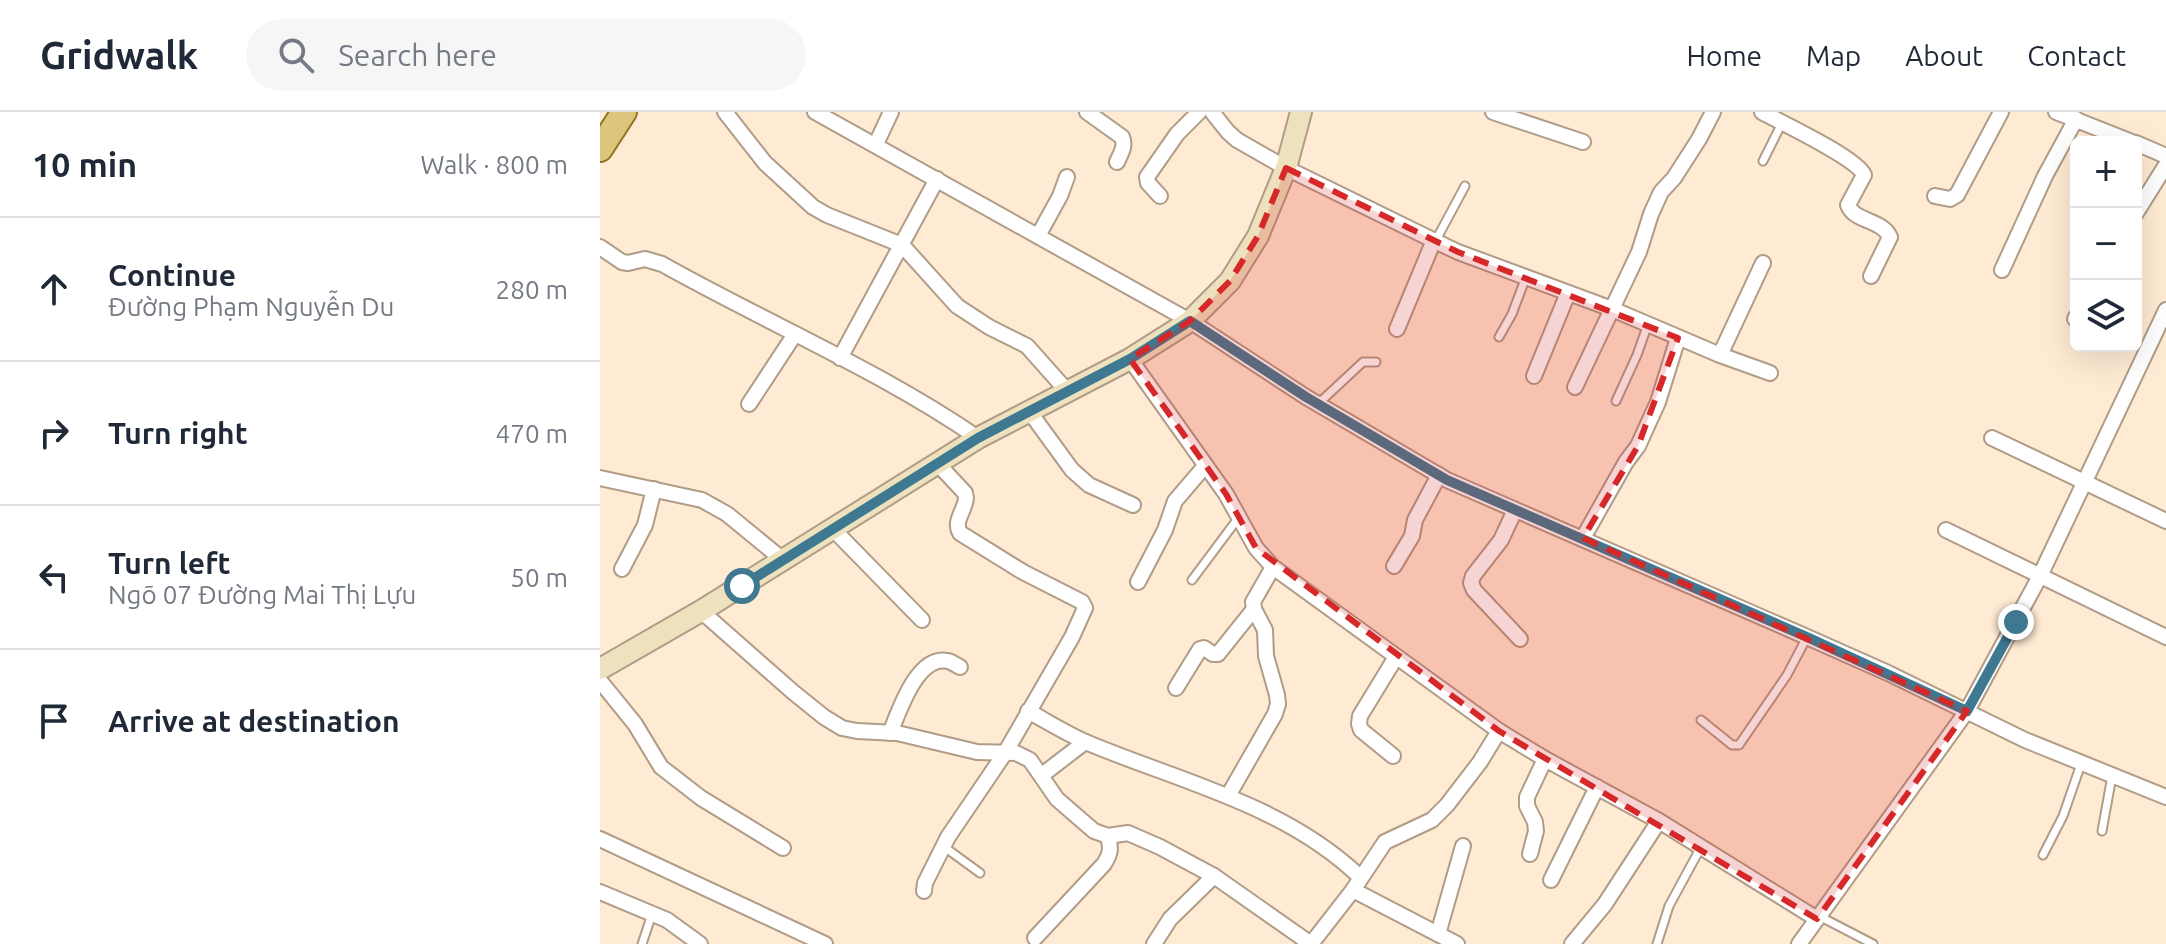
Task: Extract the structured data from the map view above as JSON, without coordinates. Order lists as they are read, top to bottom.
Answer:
{
  "page": {
    "header": "Gridwalk",
    "search": "Search here",
    "nav": [
      "Home",
      "Map",
      "About",
      "Contact"
    ],
    "heading": ["10 min", "Walk · 800 m"],
    "map_buttons": ["+", "−"],
    "list": [
      ["Continue", "Đường Phạm Nguyễn Du", "280 m"],
      ["Turn right", "470 m"],
      ["Turn left", "Ngõ 07 Đường Mai Thị Lựu", "50 m"],
      "Arrive at destination"
    ]
  }
}
